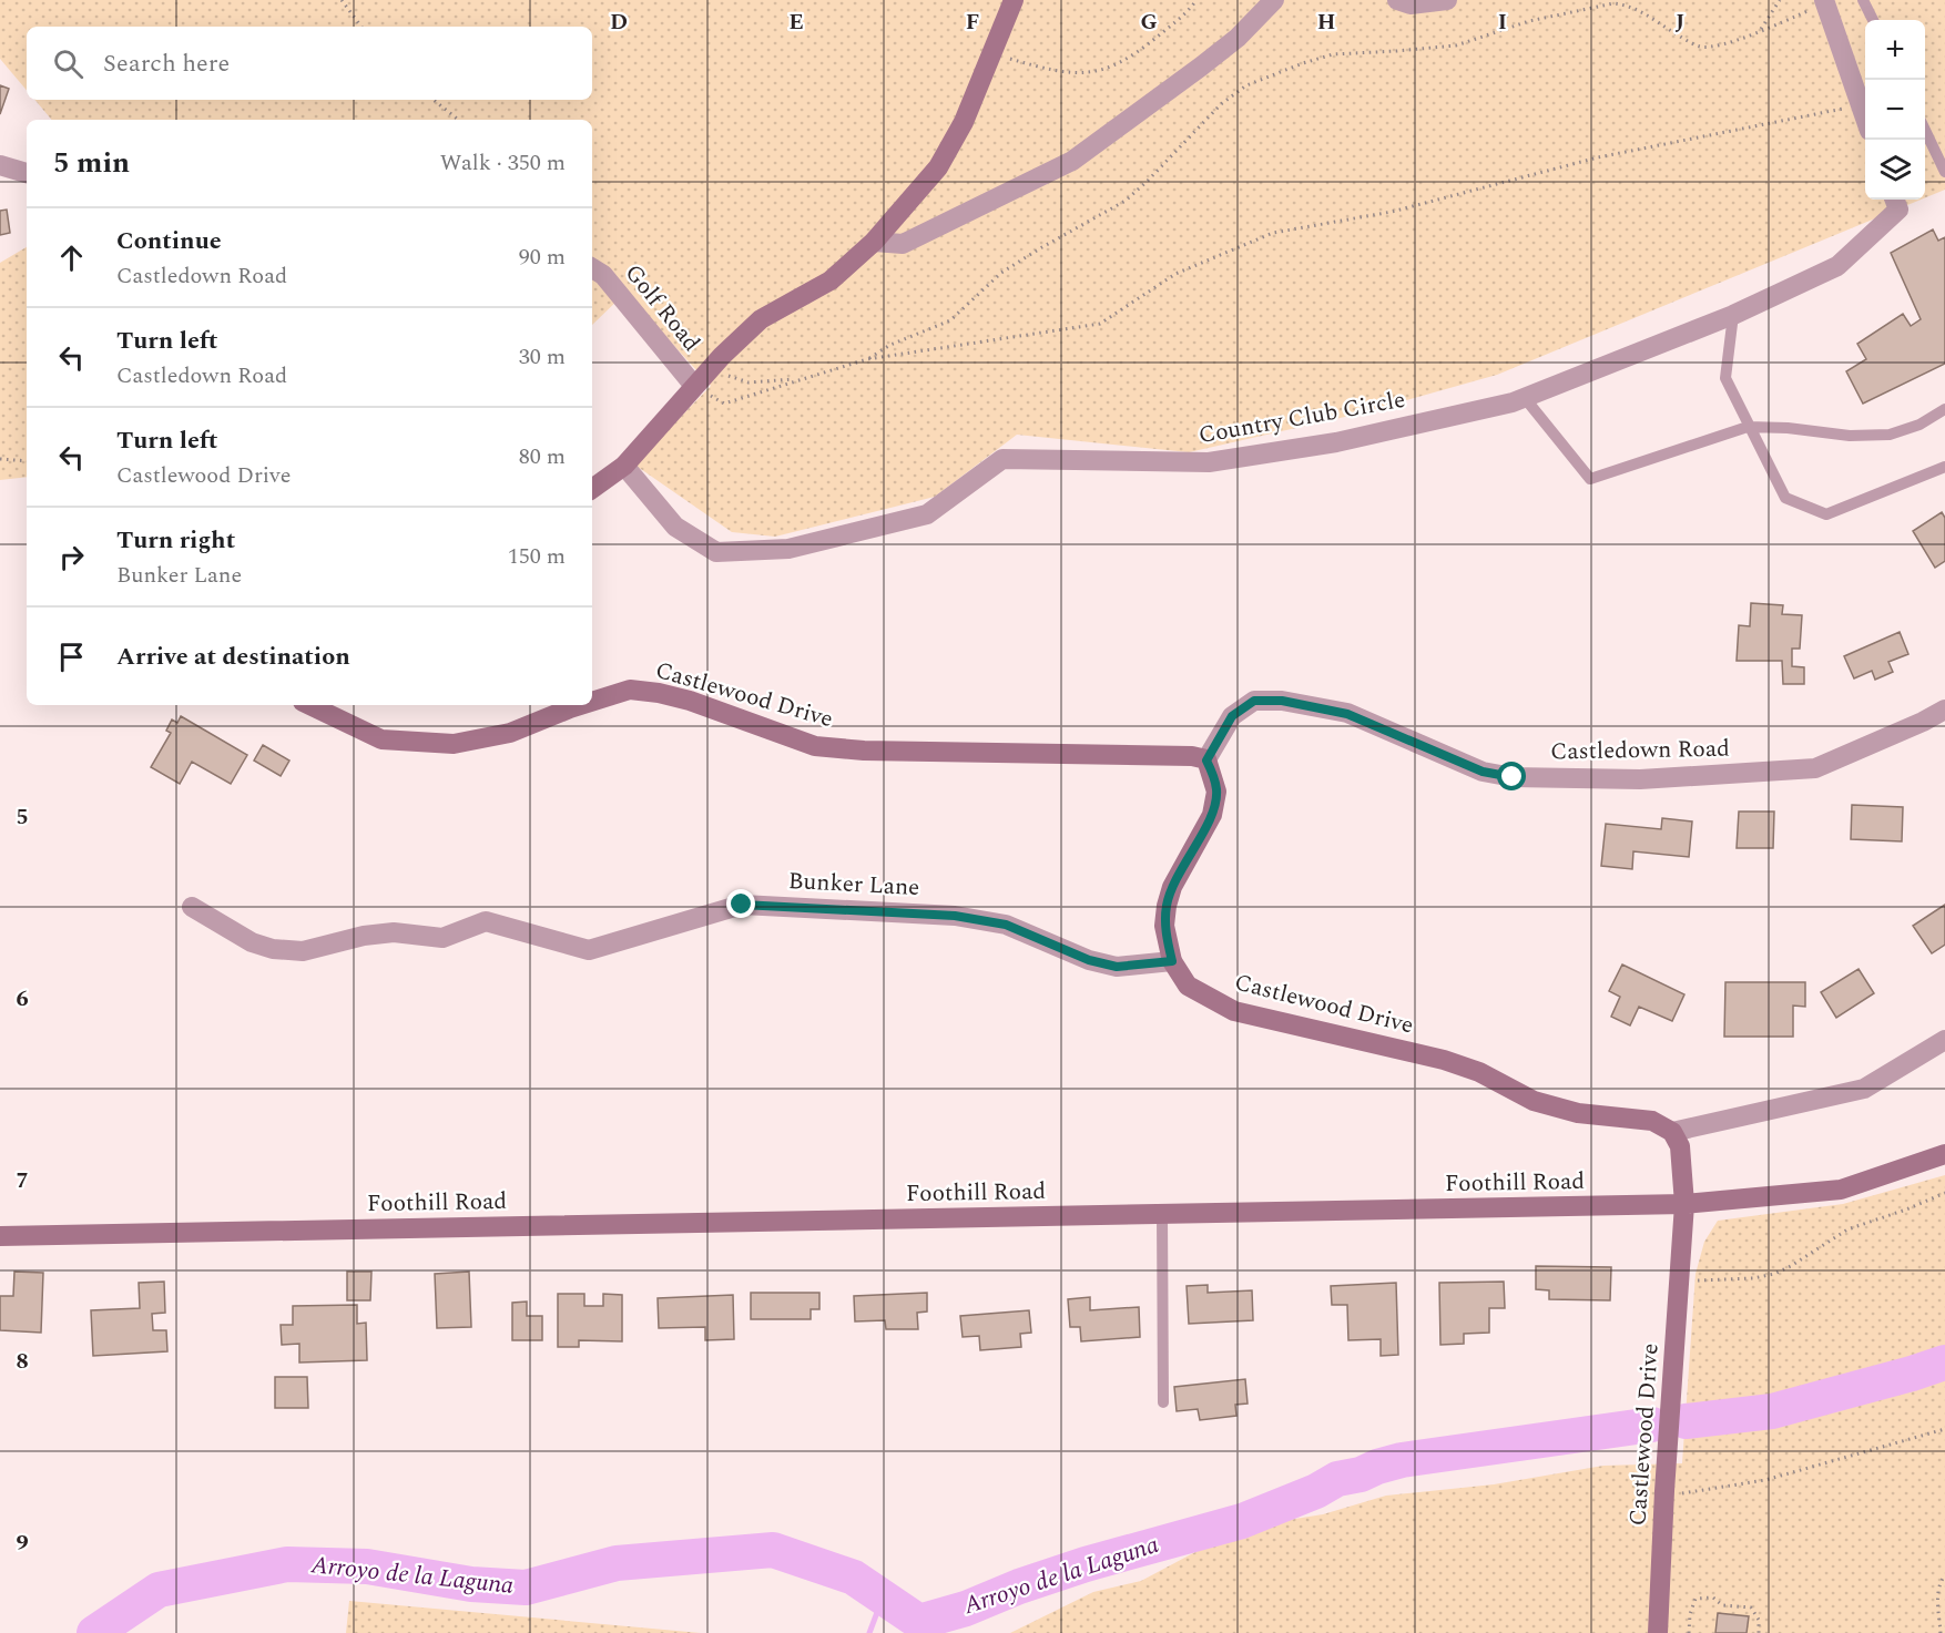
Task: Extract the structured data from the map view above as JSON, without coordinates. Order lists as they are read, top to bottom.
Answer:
{
  "streets": {
    "street": [
      "Golf Road",
      "Country Club Circle",
      "Castlewood Drive",
      "Castledown Road",
      "Bunker Lane",
      "Foothill Road"
    ]
  },
  "crossings": [
    ["Castlewood Drive", "Castledown Road"],
    ["Castlewood Drive", "Bunker Lane"],
    ["Castlewood Drive", "Foothill Road"]
  ],
  "water": ["Arroyo de la Laguna"],
  "page": {
    "map_buttons": ["+", "−"],
    "search": "Search here",
    "heading": ["5 min", "Walk · 350 m"],
    "list": [
      ["Continue", "Castledown Road", "90 m"],
      ["Turn left", "Castledown Road", "30 m"],
      ["Turn left", "Castlewood Drive", "80 m"],
      ["Turn right", "Bunker Lane", "150 m"],
      "Arrive at destination"
    ]
  },
  "grid": {
    "columns": [
      "D",
      "E",
      "F",
      "G",
      "H",
      "I",
      "J"
    ],
    "rows": [
      "5",
      "6",
      "7",
      "8",
      "9"
    ]
  }
}
